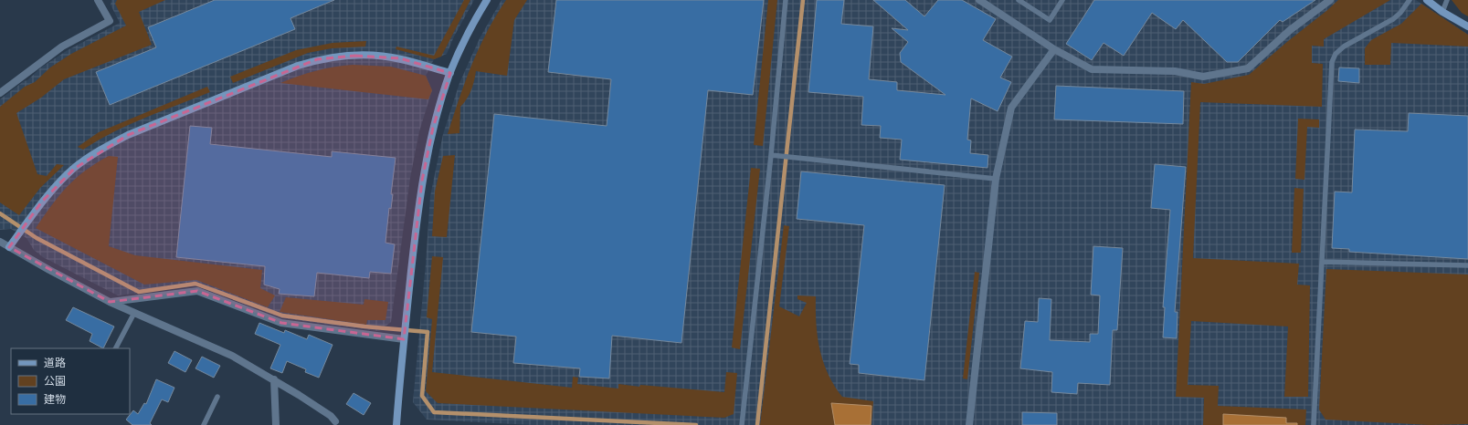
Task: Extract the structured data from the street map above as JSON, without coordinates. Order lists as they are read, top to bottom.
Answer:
{
  "legend": ["道路", "公園", "建物"]
}
